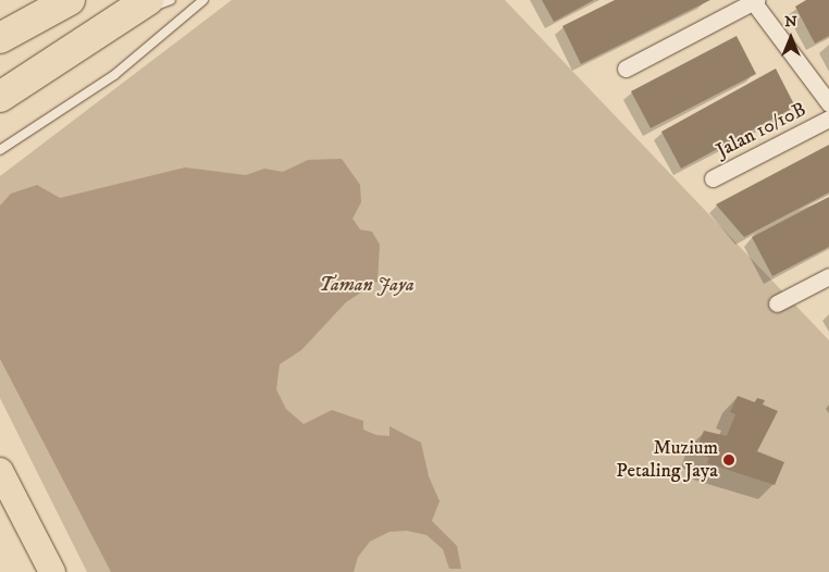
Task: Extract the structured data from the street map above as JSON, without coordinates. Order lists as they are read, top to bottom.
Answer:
{
  "streets": {
    "street": ["Jalan 10/10B"]
  },
  "parks": ["Taman Jaya"],
  "places": ["Muzium Petaling Jaya"],
  "north": "top"
}
